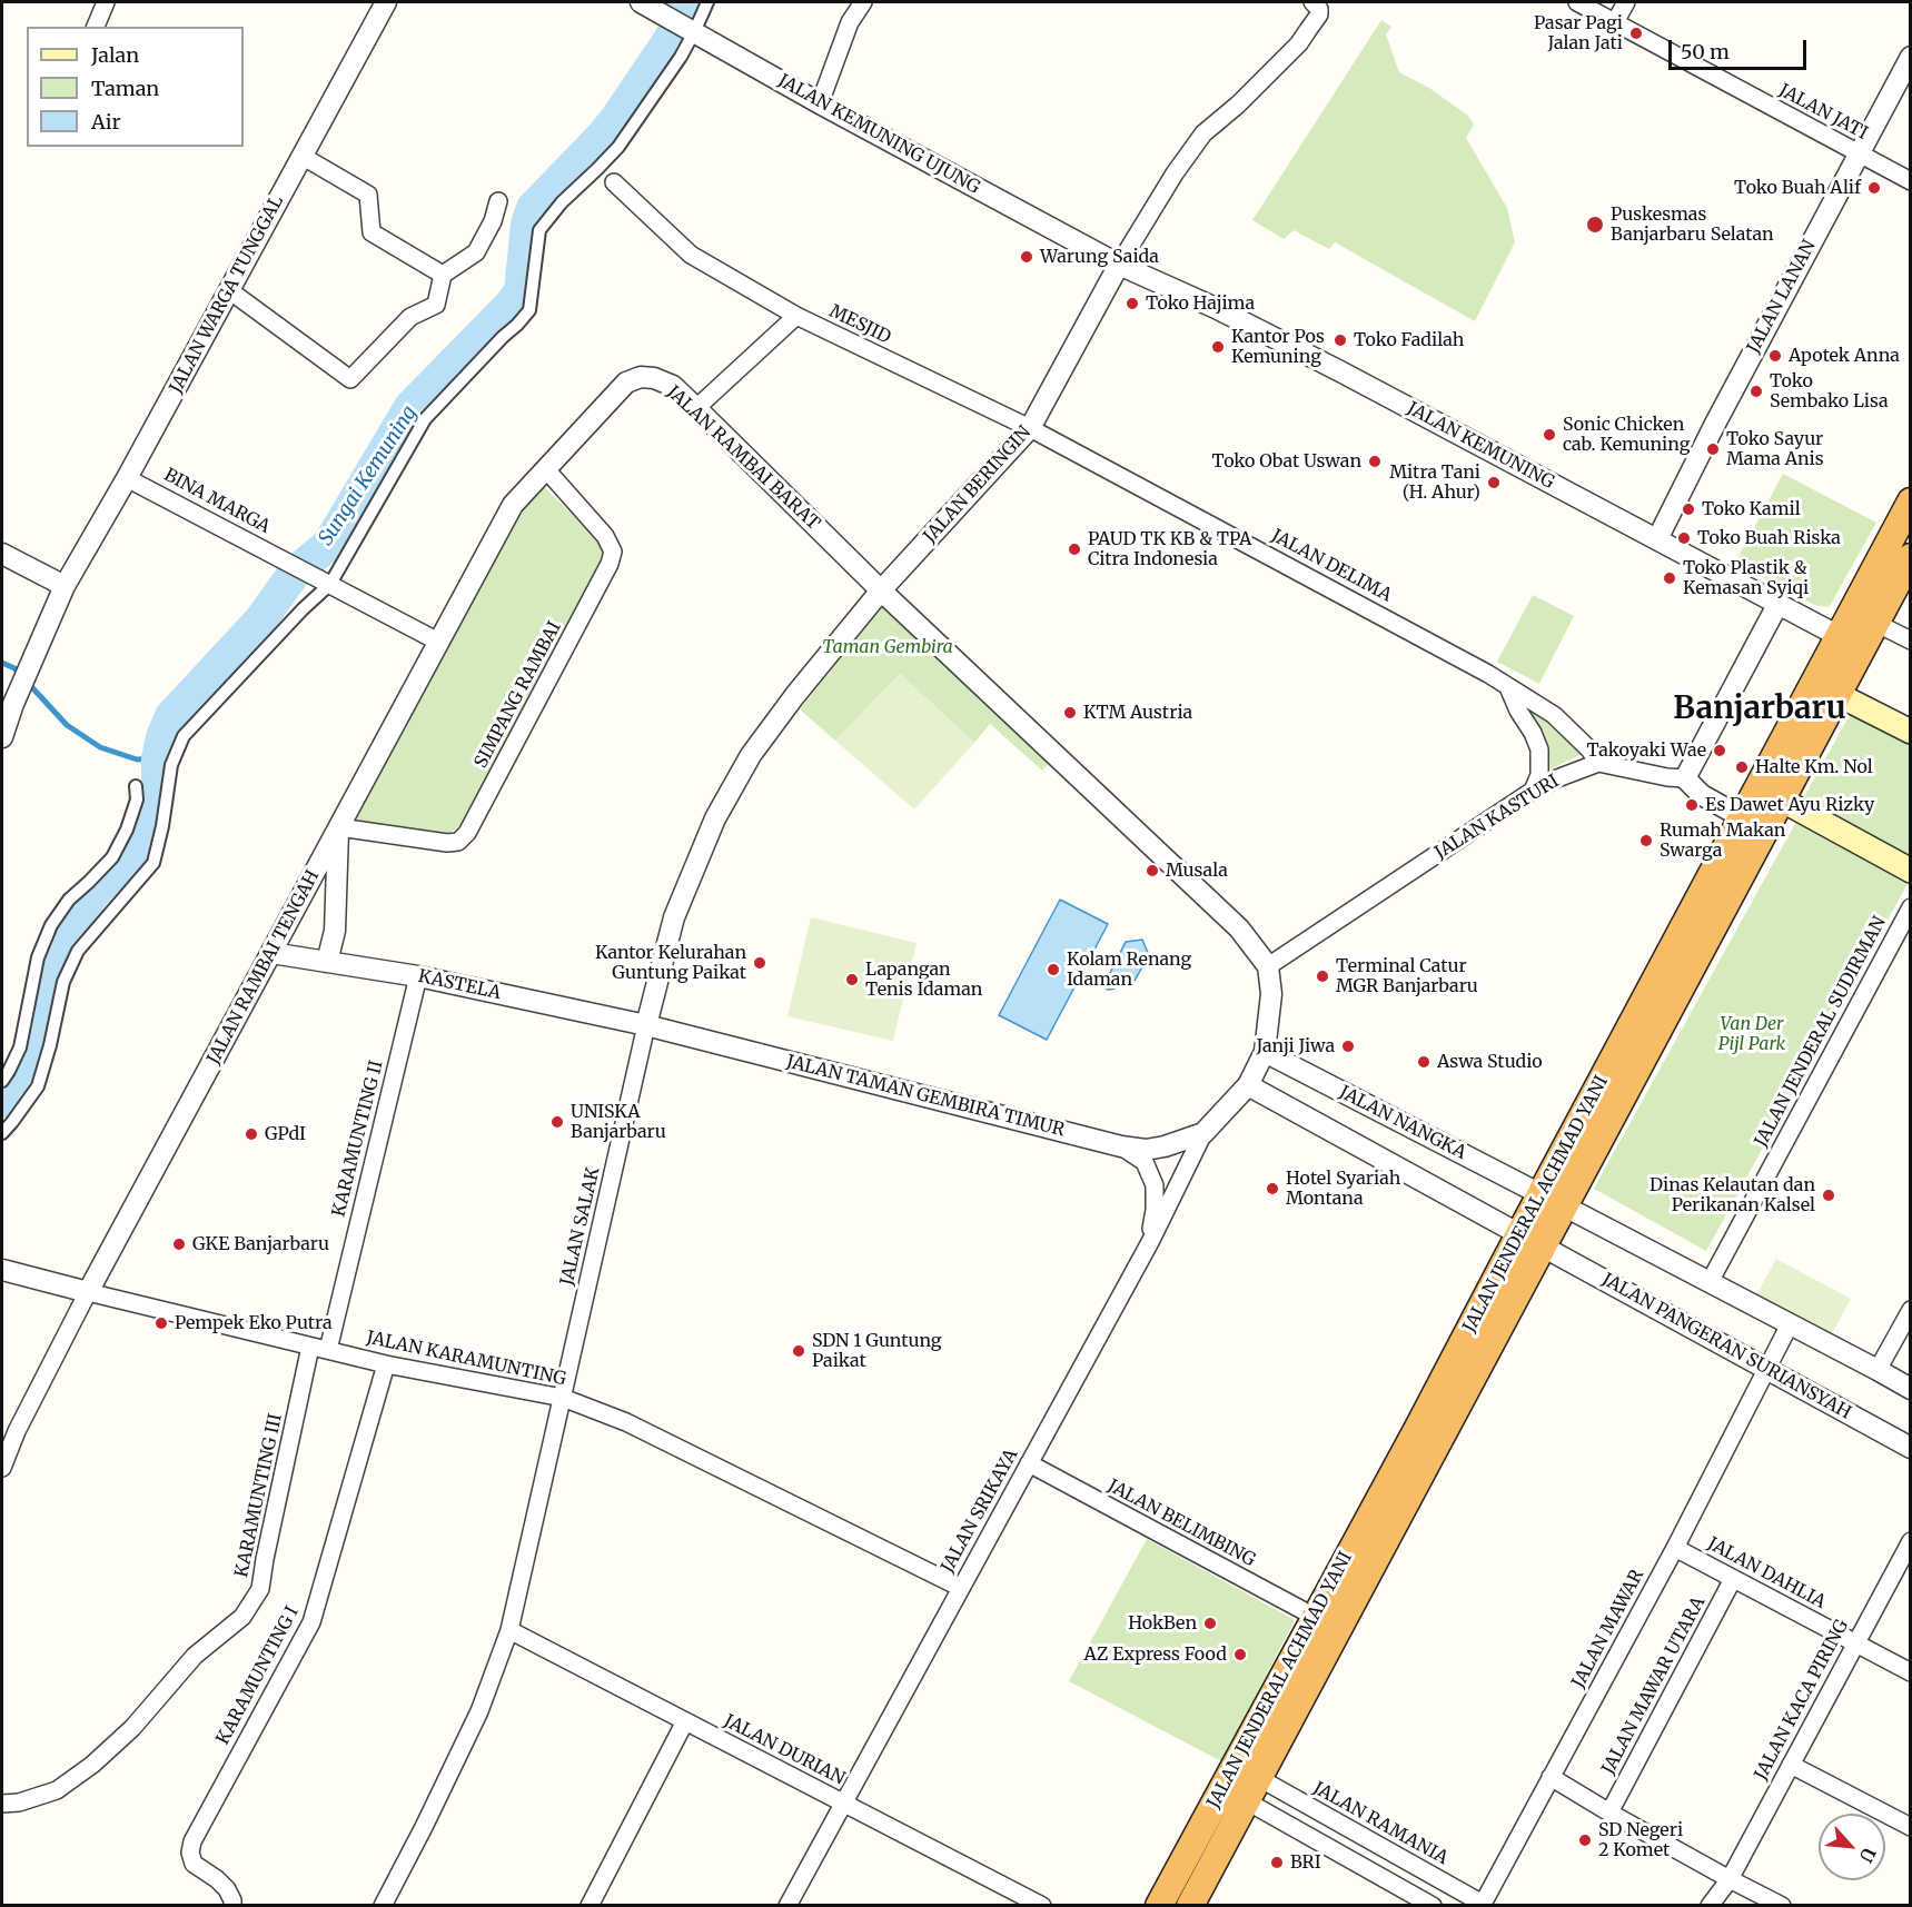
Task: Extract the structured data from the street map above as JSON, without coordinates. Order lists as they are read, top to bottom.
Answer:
{
  "streets": {
    "highway": ["JALAN JENDERAL ACHMAD YANI"],
    "street": [
      "JALAN JATI",
      "JALAN KEMUNING UJUNG",
      "JALAN WARGA TUNGGAL",
      "JALAN LANAN",
      "MESJID",
      "JALAN KEMUNING",
      "JALAN RAMBAI BARAT",
      "JALAN BERINGIN",
      "BINA MARGA",
      "JALAN DELIMA",
      "SIMPANG RAMBAI",
      "JALAN KASTURI",
      "JALAN RAMBAI TENGAH",
      "KASTELA",
      "JALAN JENDERAL SUDIRMAN",
      "JALAN TAMAN GEMBIRA TIMUR",
      "JALAN NANGKA",
      "KARAMUNTING II",
      "JALAN SALAK",
      "JALAN PANGERAN SURIANSYAH",
      "JALAN KARAMUNTING",
      "KARAMUNTING III",
      "JALAN SRIKAYA",
      "JALAN BELIMBING",
      "JALAN DAHLIA",
      "JALAN MAWAR",
      "KARAMUNTING I",
      "JALAN MAWAR UTARA",
      "JALAN KACA PIRING",
      "JALAN DURIAN",
      "JALAN RAMANIA"
    ]
  },
  "crossings": [
    ["JALAN JATI", "JALAN LANAN"],
    ["JALAN KEMUNING UJUNG", "JALAN KEMUNING"],
    ["JALAN KEMUNING UJUNG", "JALAN BERINGIN"],
    ["JALAN WARGA TUNGGAL", "BINA MARGA"],
    ["JALAN LANAN", "JALAN KEMUNING"],
    ["MESJID", "JALAN BERINGIN"],
    ["MESJID", "JALAN DELIMA"],
    ["JALAN KEMUNING", "JALAN BERINGIN"],
    ["JALAN KEMUNING", "JALAN JENDERAL ACHMAD YANI"],
    ["JALAN RAMBAI BARAT", "JALAN BERINGIN"],
    ["JALAN RAMBAI BARAT", "SIMPANG RAMBAI"],
    ["JALAN RAMBAI BARAT", "JALAN KASTURI"],
    ["JALAN RAMBAI BARAT", "JALAN RAMBAI TENGAH"],
    ["JALAN BERINGIN", "JALAN DELIMA"],
    ["JALAN BERINGIN", "KASTELA"],
    ["JALAN BERINGIN", "JALAN TAMAN GEMBIRA TIMUR"],
    ["JALAN BERINGIN", "JALAN SALAK"],
    ["JALAN DELIMA", "JALAN KASTURI"],
    ["SIMPANG RAMBAI", "JALAN RAMBAI TENGAH"],
    ["JALAN RAMBAI TENGAH", "KASTELA"],
    ["JALAN RAMBAI TENGAH", "JALAN KARAMUNTING"],
    ["KASTELA", "JALAN TAMAN GEMBIRA TIMUR"],
    ["KASTELA", "KARAMUNTING II"],
    ["KASTELA", "JALAN SALAK"],
    ["JALAN TAMAN GEMBIRA TIMUR", "JALAN SALAK"],
    ["JALAN TAMAN GEMBIRA TIMUR", "JALAN SRIKAYA"],
    ["JALAN NANGKA", "JALAN JENDERAL ACHMAD YANI"],
    ["KARAMUNTING II", "JALAN KARAMUNTING"],
    ["JALAN JENDERAL ACHMAD YANI", "JALAN PANGERAN SURIANSYAH"],
    ["JALAN JENDERAL ACHMAD YANI", "JALAN BELIMBING"],
    ["JALAN JENDERAL ACHMAD YANI", "JALAN RAMANIA"],
    ["JALAN SALAK", "JALAN KARAMUNTING"],
    ["JALAN SALAK", "JALAN DURIAN"],
    ["JALAN PANGERAN SURIANSYAH", "JALAN MAWAR"],
    ["JALAN KARAMUNTING", "KARAMUNTING III"],
    ["JALAN KARAMUNTING", "JALAN SRIKAYA"],
    ["JALAN KARAMUNTING", "KARAMUNTING I"],
    ["JALAN SRIKAYA", "JALAN BELIMBING"],
    ["JALAN SRIKAYA", "JALAN DURIAN"],
    ["JALAN DAHLIA", "JALAN MAWAR"],
    ["JALAN DAHLIA", "JALAN MAWAR UTARA"],
    ["JALAN DAHLIA", "JALAN KACA PIRING"],
    ["JALAN MAWAR", "JALAN RAMANIA"]
  ],
  "districts": ["Banjarbaru"],
  "water": ["Sungai Kemuning"],
  "parks": ["Taman Gembira", "Van Der Pijl Park"],
  "places": [
    "Pasar Pagi Jalan Jati",
    "Toko Buah Alif",
    "Puskesmas Banjarbaru Selatan",
    "Warung Saida",
    "Toko Hajima",
    "Toko Fadilah",
    "Kantor Pos Kemuning",
    "Apotek Anna",
    "Toko Sembako Lisa",
    "Sonic Chicken cab. Kemuning",
    "Toko Sayur Mama Anis",
    "Toko Obat Uswan",
    "Mitra Tani (H. Ahur)",
    "Toko Kamil",
    "Toko Buah Riska",
    "PAUD TK KB & TPA Citra Indonesia",
    "Toko Plastik & Kemasan Syiqi",
    "KTM Austria",
    "Takoyaki Wae",
    "Halte Km. Nol",
    "Es Dawet Ayu Rizky",
    "Rumah Makan Swarga",
    "Musala",
    "Kantor Kelurahan Guntung Paikat",
    "Kolam Renang Idaman",
    "Terminal Catur MGR Banjarbaru",
    "Lapangan Tenis Idaman",
    "Janji Jiwa",
    "Aswa Studio",
    "UNISKA Banjarbaru",
    "GPdI",
    "Hotel Syariah Montana",
    "Dinas Kelautan dan Perikanan Kalsel",
    "GKE Banjarbaru",
    "Pempek Eko Putra",
    "SDN 1 Guntung Paikat",
    "HokBen",
    "AZ Express Food",
    "SD Negeri 2 Komet",
    "BRI"
  ],
  "legend": ["Jalan", "Taman", "Air"],
  "scale_bar": "50 m",
  "north": "bottom right"
}
